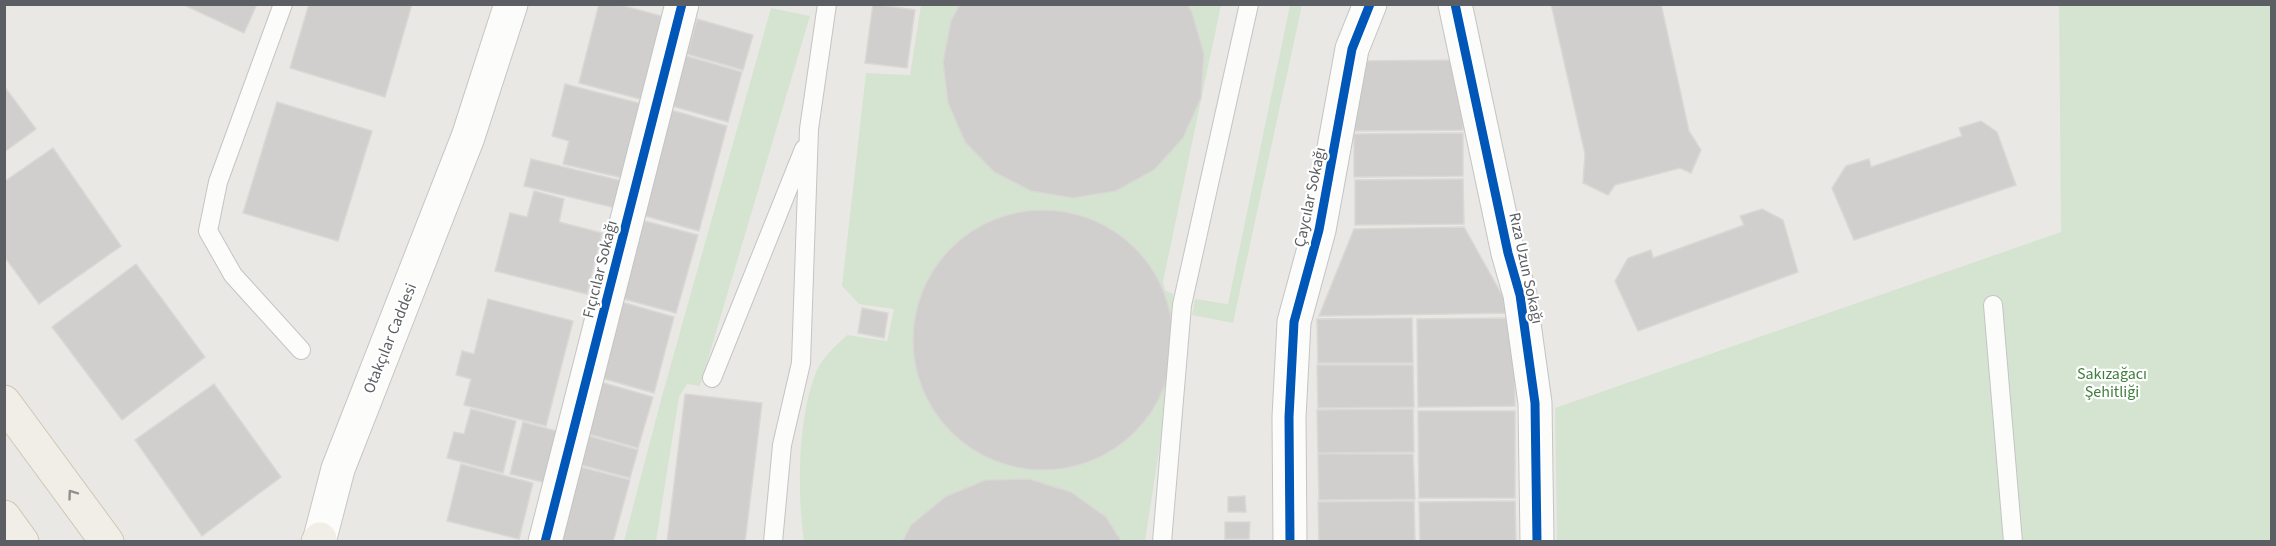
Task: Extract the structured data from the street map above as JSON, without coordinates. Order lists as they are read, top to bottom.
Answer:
{
  "streets": {
    "street": [
      "Çaycılar Sokağı",
      "Rıza Uzun Sokağı",
      "Fıçıcılar Sokağı",
      "Otakçılar Caddesi"
    ]
  },
  "parks": ["Sakızağacı Şehitliği"]
}
